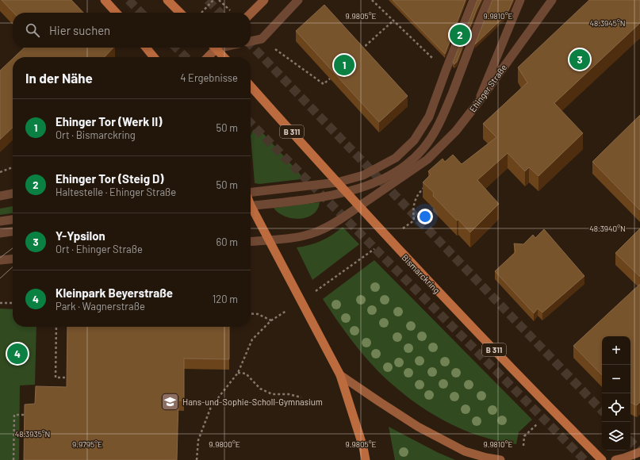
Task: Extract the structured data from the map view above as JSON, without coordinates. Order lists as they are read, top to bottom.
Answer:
{
  "streets": {
    "main road": ["B 311", "Bismarckring"],
    "street": ["Ehinger Straße"]
  },
  "crossings": [
    ["Ehinger Straße", "Bismarckring"]
  ],
  "places": {
    "school or university": ["Hans-und-Sophie-Scholl-Gymnasium"]
  },
  "page": {
    "search": "Hier suchen",
    "pins": [
      "2",
      "3",
      "1",
      "4"
    ],
    "heading": ["In der Nähe", "4 Ergebnisse"],
    "list": [
      {
        "mark": "1",
        "name": "Ehinger Tor (Werk II)",
        "note": "Ort · Bismarckring",
        "value": "50 m"
      },
      {
        "mark": "2",
        "name": "Ehinger Tor (Steig D)",
        "note": "Haltestelle · Ehinger Straße",
        "value": "50 m"
      },
      {
        "mark": "3",
        "name": "Y-Ypsilon",
        "note": "Ort · Ehinger Straße",
        "value": "60 m"
      },
      {
        "mark": "4",
        "name": "Kleinpark Beyerstraße",
        "note": "Park · Wagnerstraße",
        "value": "120 m"
      }
    ],
    "map_buttons": ["+", "−"]
  },
  "coordinates": [
    "9.9805°E",
    "9.9810°E",
    "48.3945°N",
    "48.3940°N",
    "48.3935°N",
    "9.9795°E",
    "9.9800°E"
  ]
}
